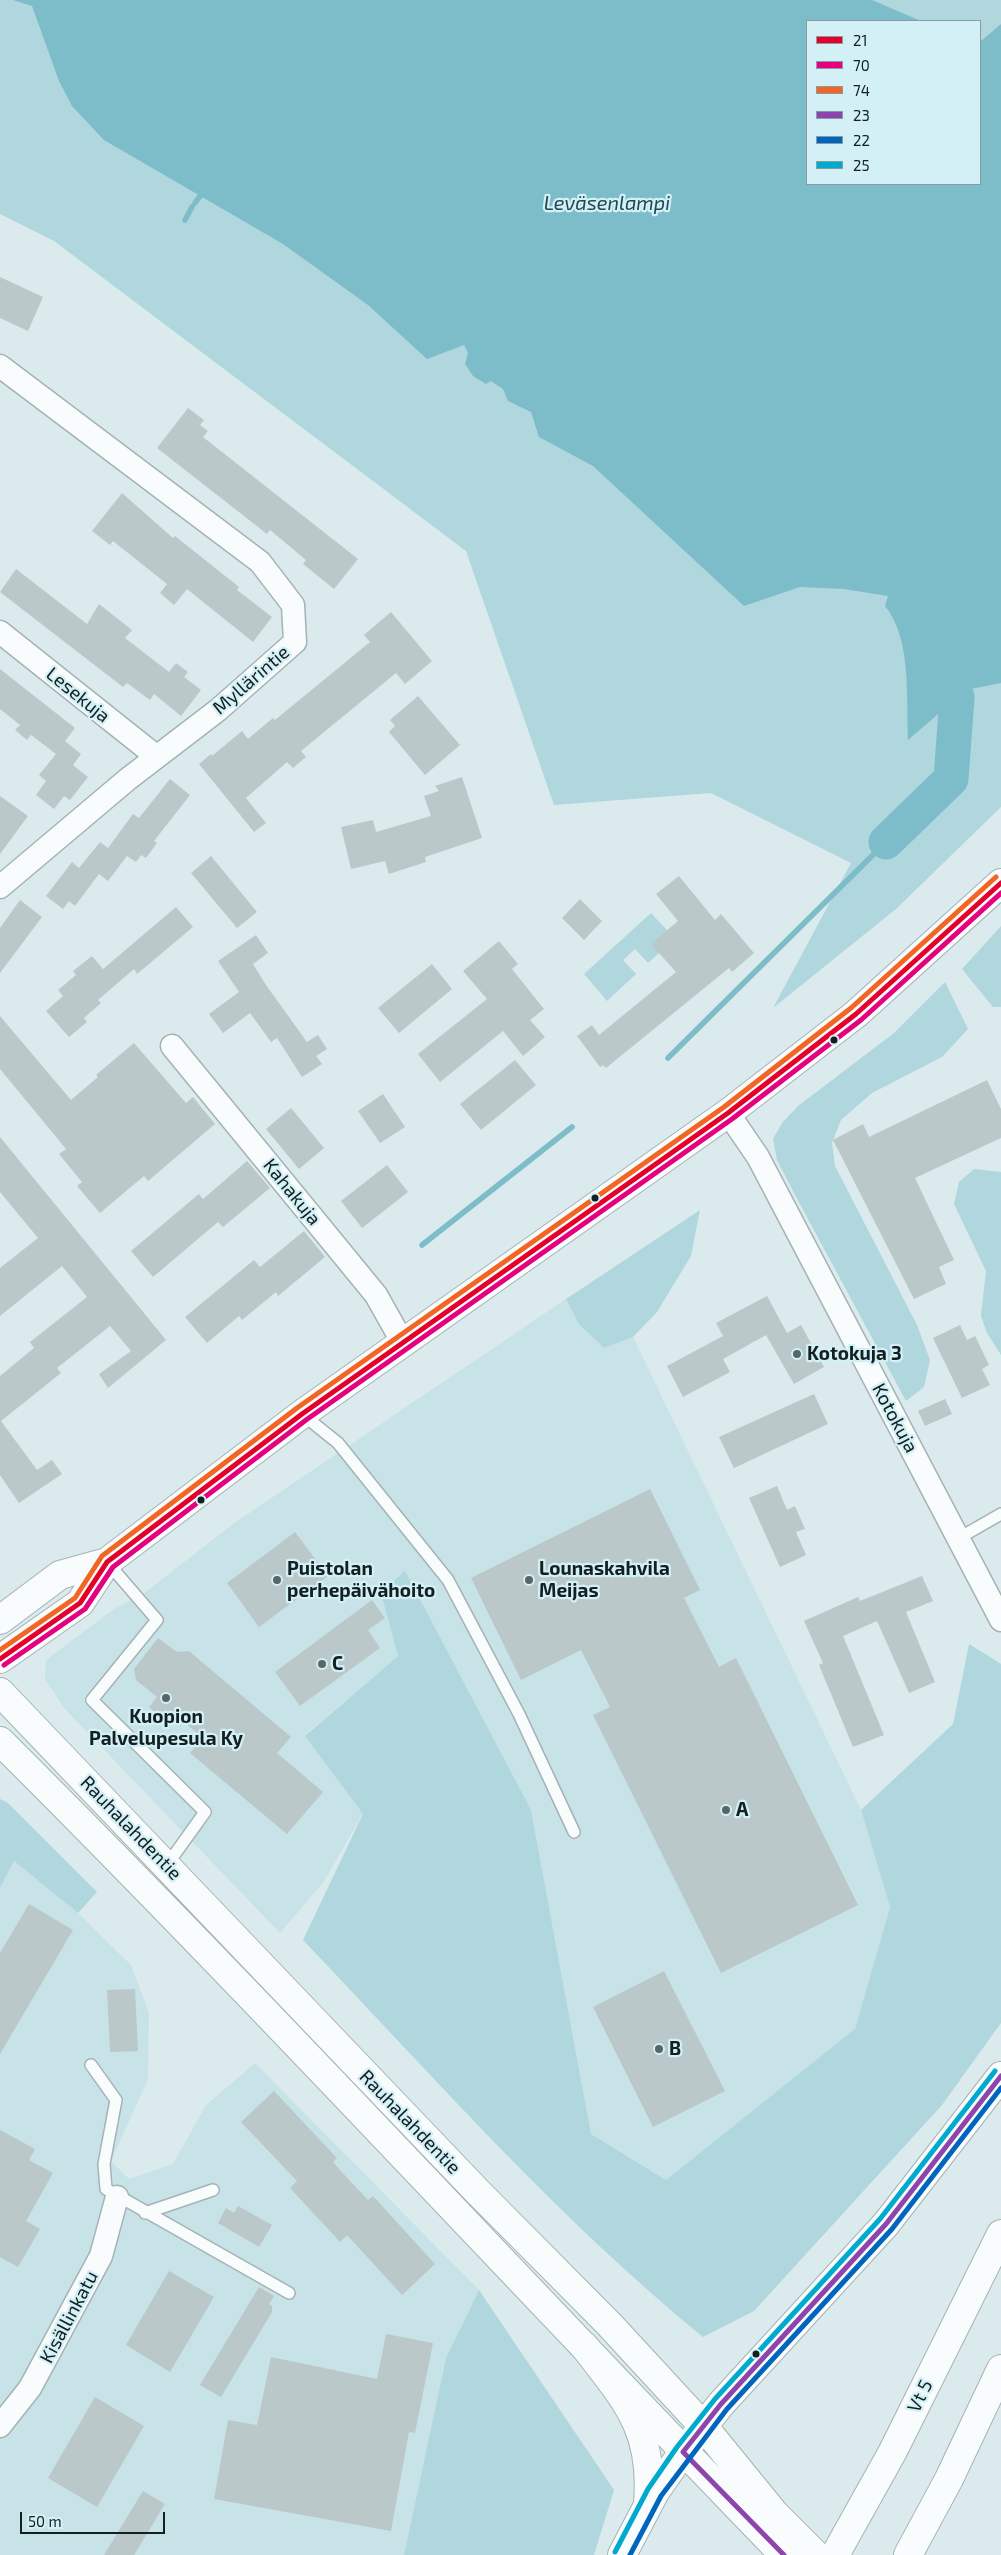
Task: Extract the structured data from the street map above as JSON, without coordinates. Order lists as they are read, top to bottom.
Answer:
{
  "streets": {
    "main road": ["Rauhalahdentie", "Vt 5"],
    "street": [
      "Myllärintie",
      "Lesekuja",
      "Kahakuja",
      "Kotokuja",
      "Kisällinkatu"
    ]
  },
  "crossings": [
    ["Myllärintie", "Lesekuja"]
  ],
  "water": ["Leväsenlampi"],
  "places": [
    "Kotokuja 3",
    "Puistolan perhepäivähoito",
    "Lounaskahvila Meijas",
    "C",
    "Kuopion Palvelupesula Ky",
    "A",
    "B"
  ],
  "lines": [
    "transit line 74",
    "transit line 21",
    "transit line 70",
    "transit line 25",
    "transit line 23",
    "transit line 22"
  ],
  "legend": [
    "21",
    "70",
    "74",
    "23",
    "22",
    "25"
  ],
  "scale_bar": "50 m"
}
